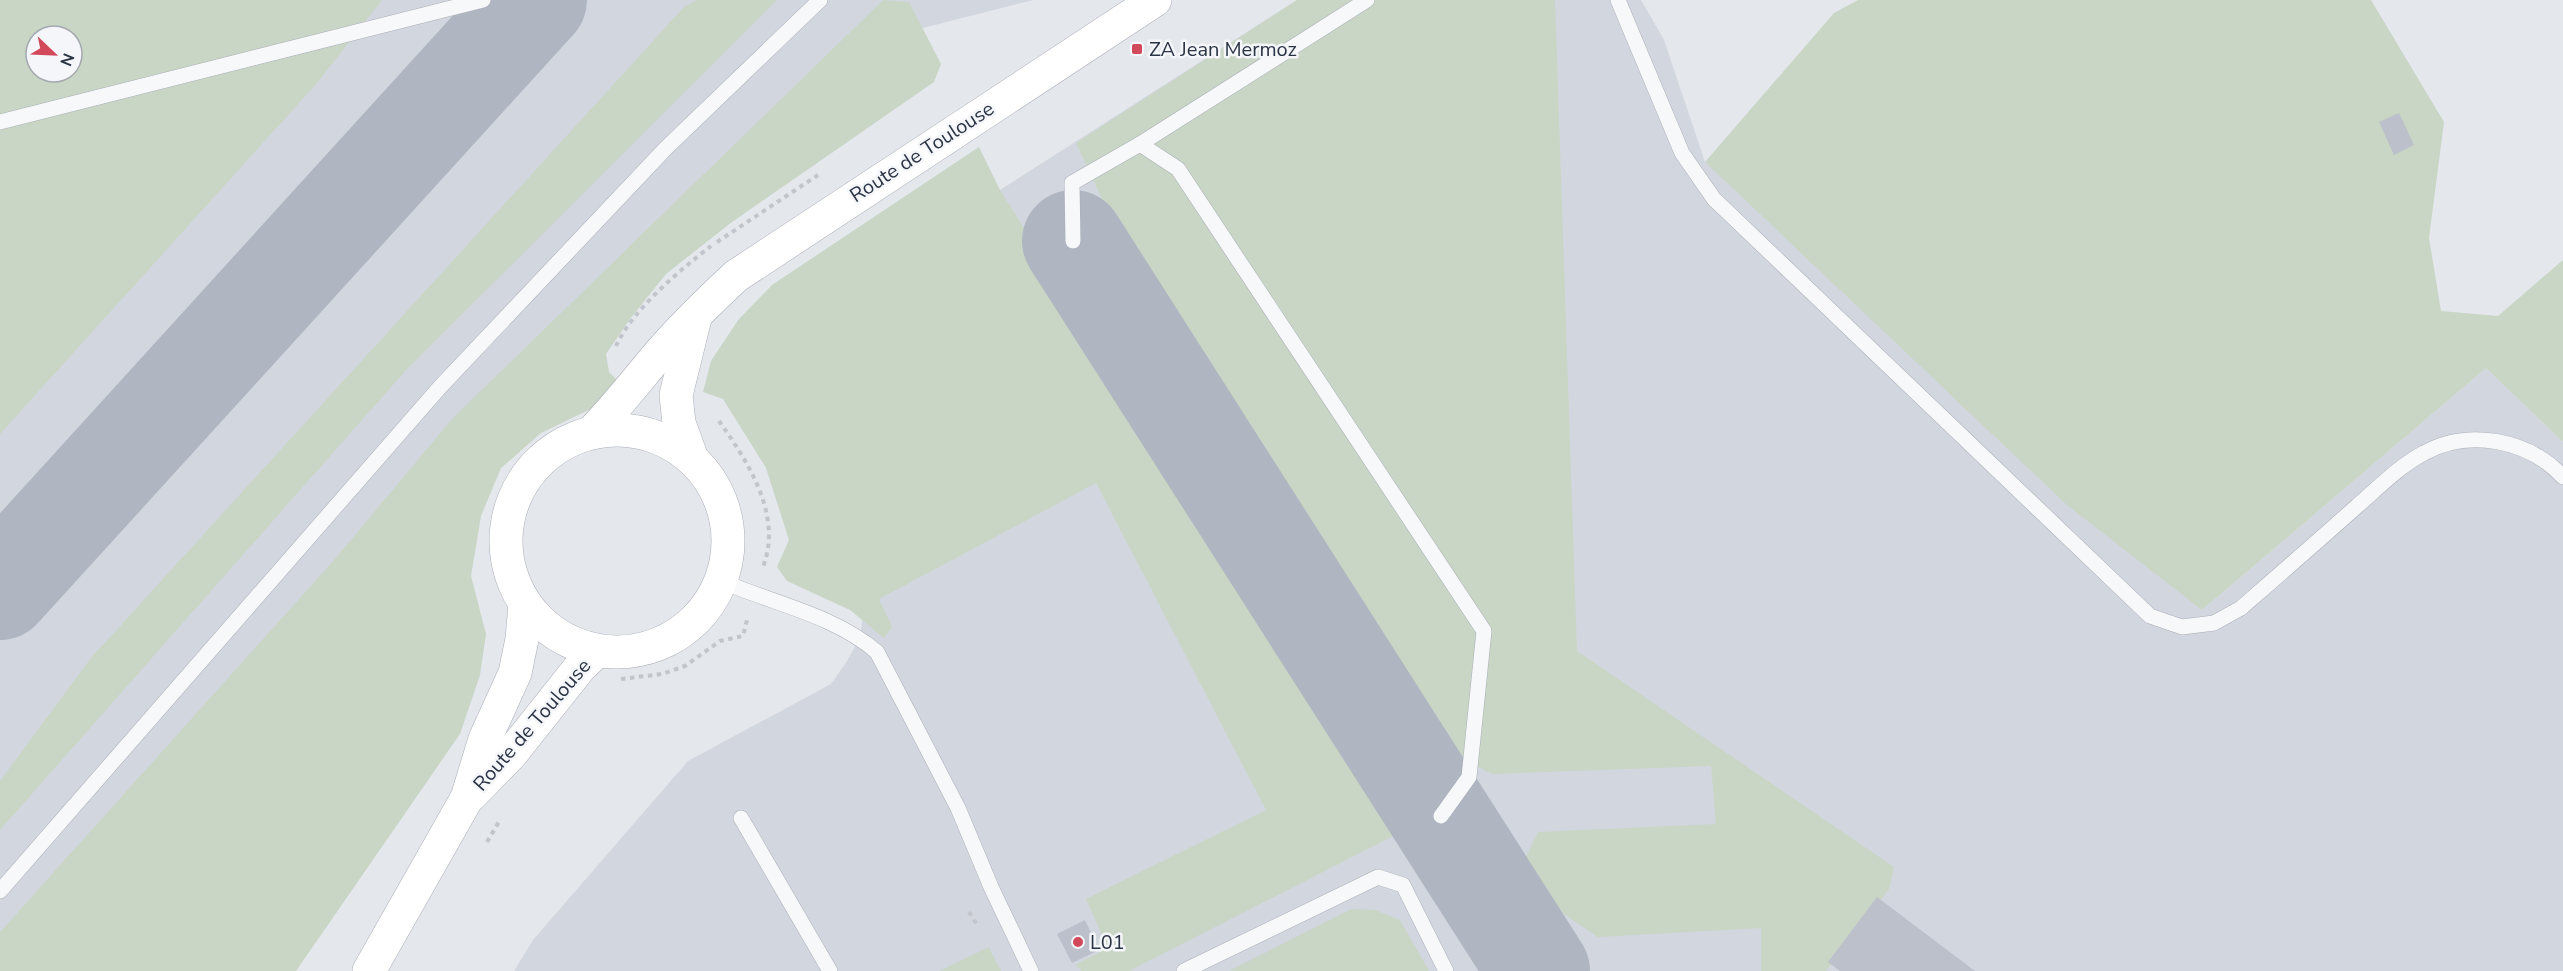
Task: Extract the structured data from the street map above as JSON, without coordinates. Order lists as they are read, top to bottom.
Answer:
{
  "streets": {
    "main road": ["Route de Toulouse"]
  },
  "places": {
    "transit": ["ZA Jean Mermoz"],
    "other": ["L01"]
  },
  "north": "bottom right"
}
